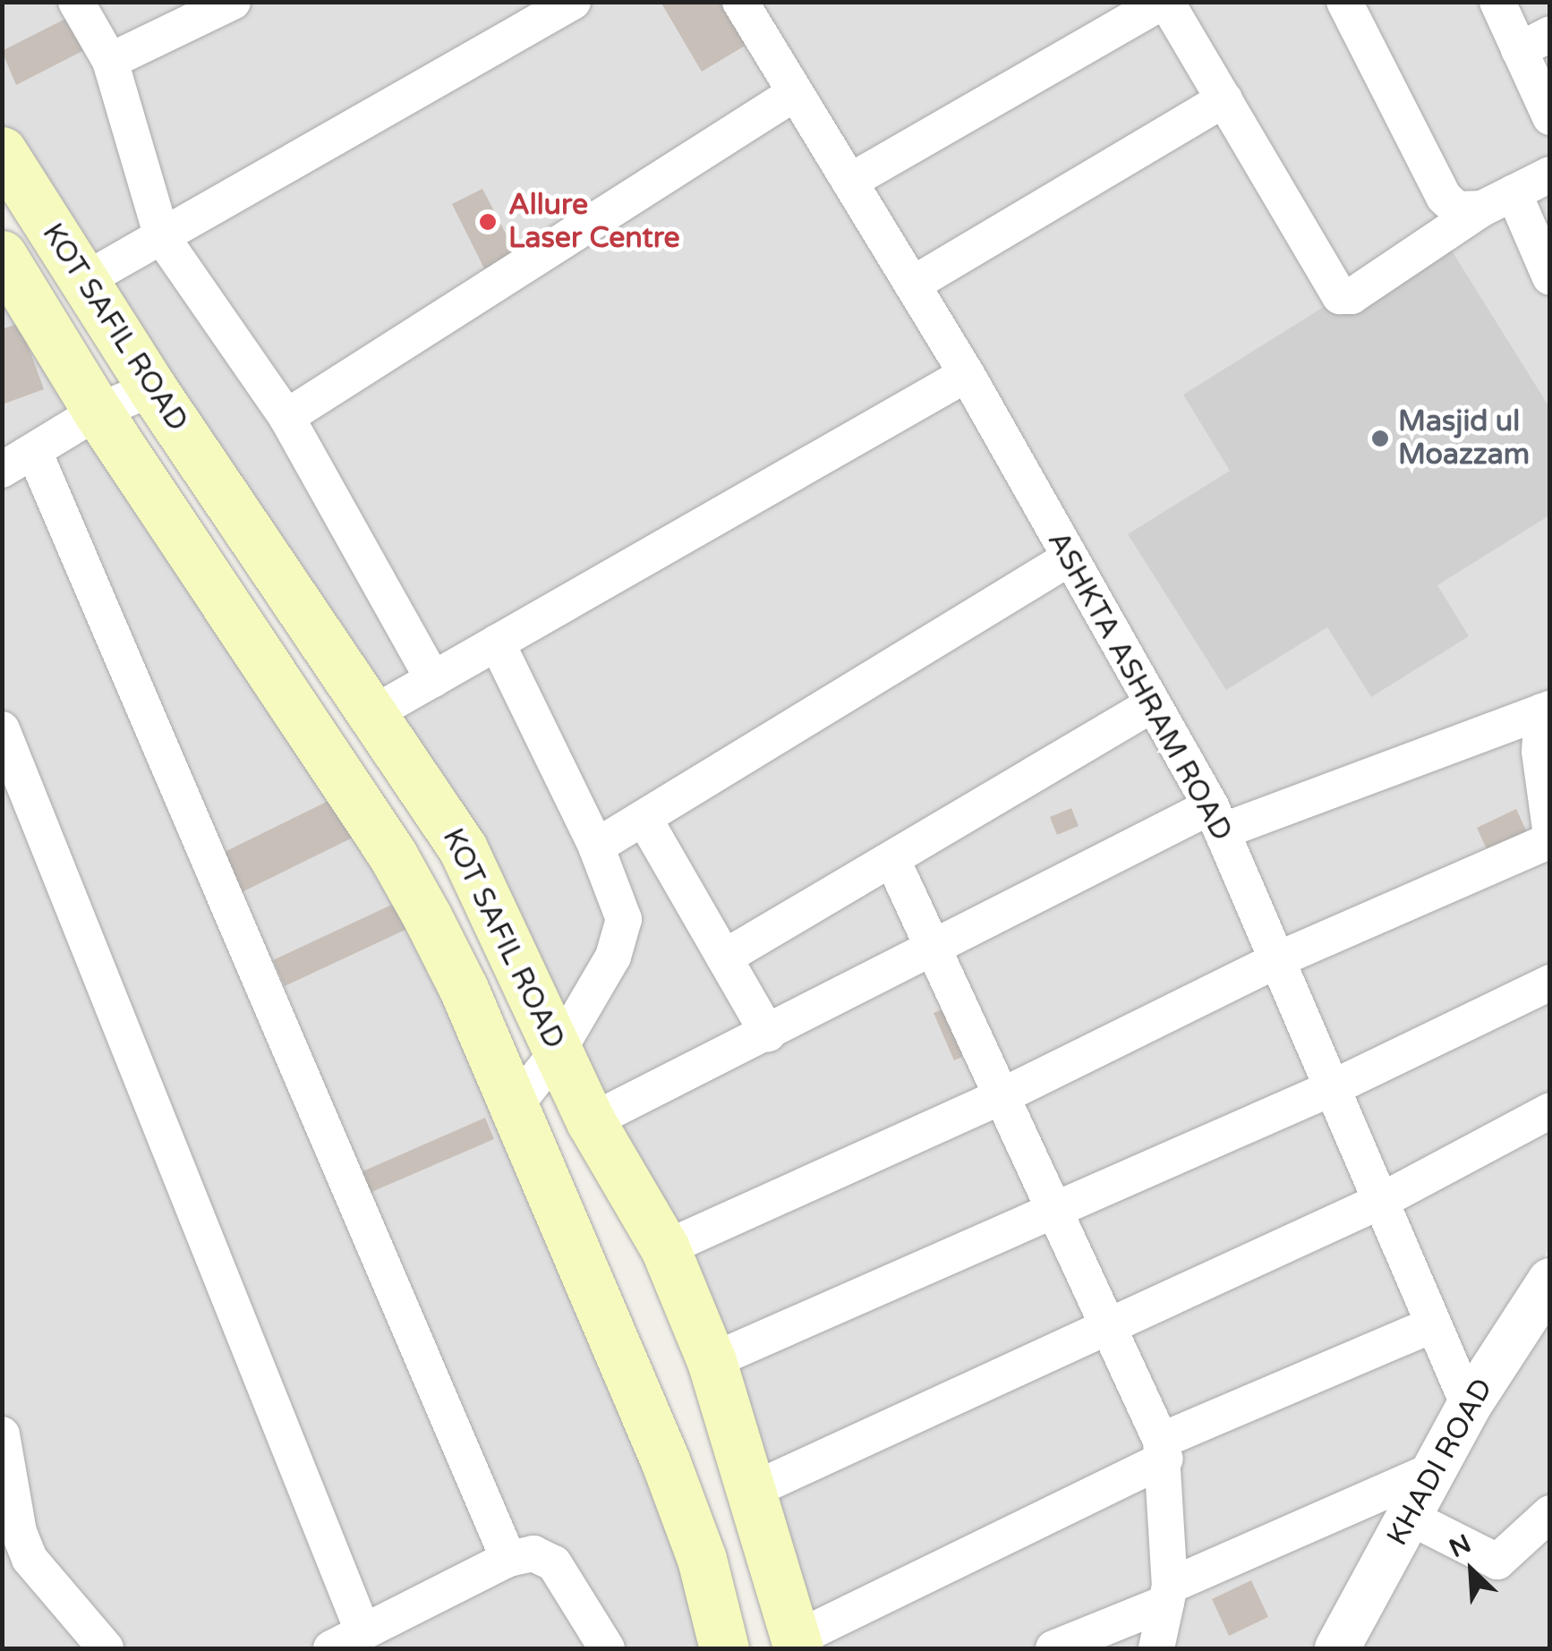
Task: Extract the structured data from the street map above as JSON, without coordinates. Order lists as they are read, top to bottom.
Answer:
{
  "streets": {
    "main road": ["KOT SAFIL ROAD"],
    "street": ["ASHKTA ASHRAM ROAD", "KHADI ROAD"]
  },
  "crossings": [
    ["ASHKTA ASHRAM ROAD", "KHADI ROAD"]
  ],
  "places": ["Allure Laser Centre", "Masjid ul Moazzam"],
  "north": "top left"
}
